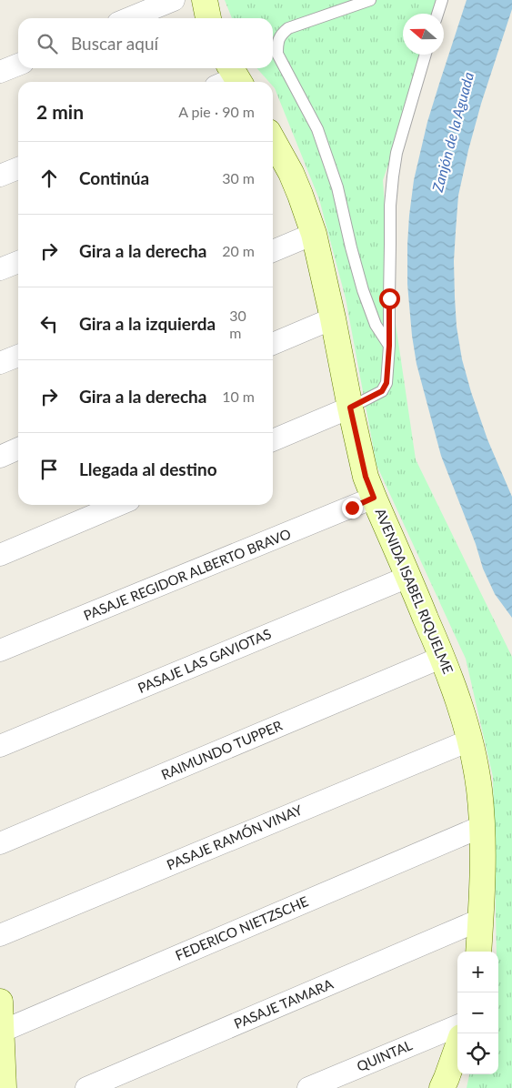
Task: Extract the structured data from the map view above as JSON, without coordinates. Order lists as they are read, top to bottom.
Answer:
{
  "streets": {
    "street": [
      "PASAJE REGIDOR ALBERTO BRAVO",
      "AVENIDA ISABEL RIQUELME",
      "PASAJE LAS GAVIOTAS",
      "RAIMUNDO TUPPER",
      "PASAJE RAMÓN VINAY",
      "FEDERICO NIETZSCHE",
      "PASAJE TAMARA",
      "QUINTAL"
    ]
  },
  "crossings": [
    ["PASAJE REGIDOR ALBERTO BRAVO", "AVENIDA ISABEL RIQUELME"],
    ["AVENIDA ISABEL RIQUELME", "PASAJE LAS GAVIOTAS"],
    ["AVENIDA ISABEL RIQUELME", "RAIMUNDO TUPPER"],
    ["AVENIDA ISABEL RIQUELME", "PASAJE RAMÓN VINAY"],
    ["AVENIDA ISABEL RIQUELME", "FEDERICO NIETZSCHE"],
    ["AVENIDA ISABEL RIQUELME", "PASAJE TAMARA"]
  ],
  "water": ["Zanjón de la Aguada"],
  "north": "left",
  "page": {
    "search": "Buscar aquí",
    "heading": ["2 min", "A pie · 90 m"],
    "list": [
      ["Continúa", "30 m"],
      ["Gira a la derecha", "20 m"],
      ["Gira a la izquierda", "30 m"],
      ["Gira a la derecha", "10 m"],
      "Llegada al destino"
    ],
    "map_buttons": ["+", "−"]
  }
}
